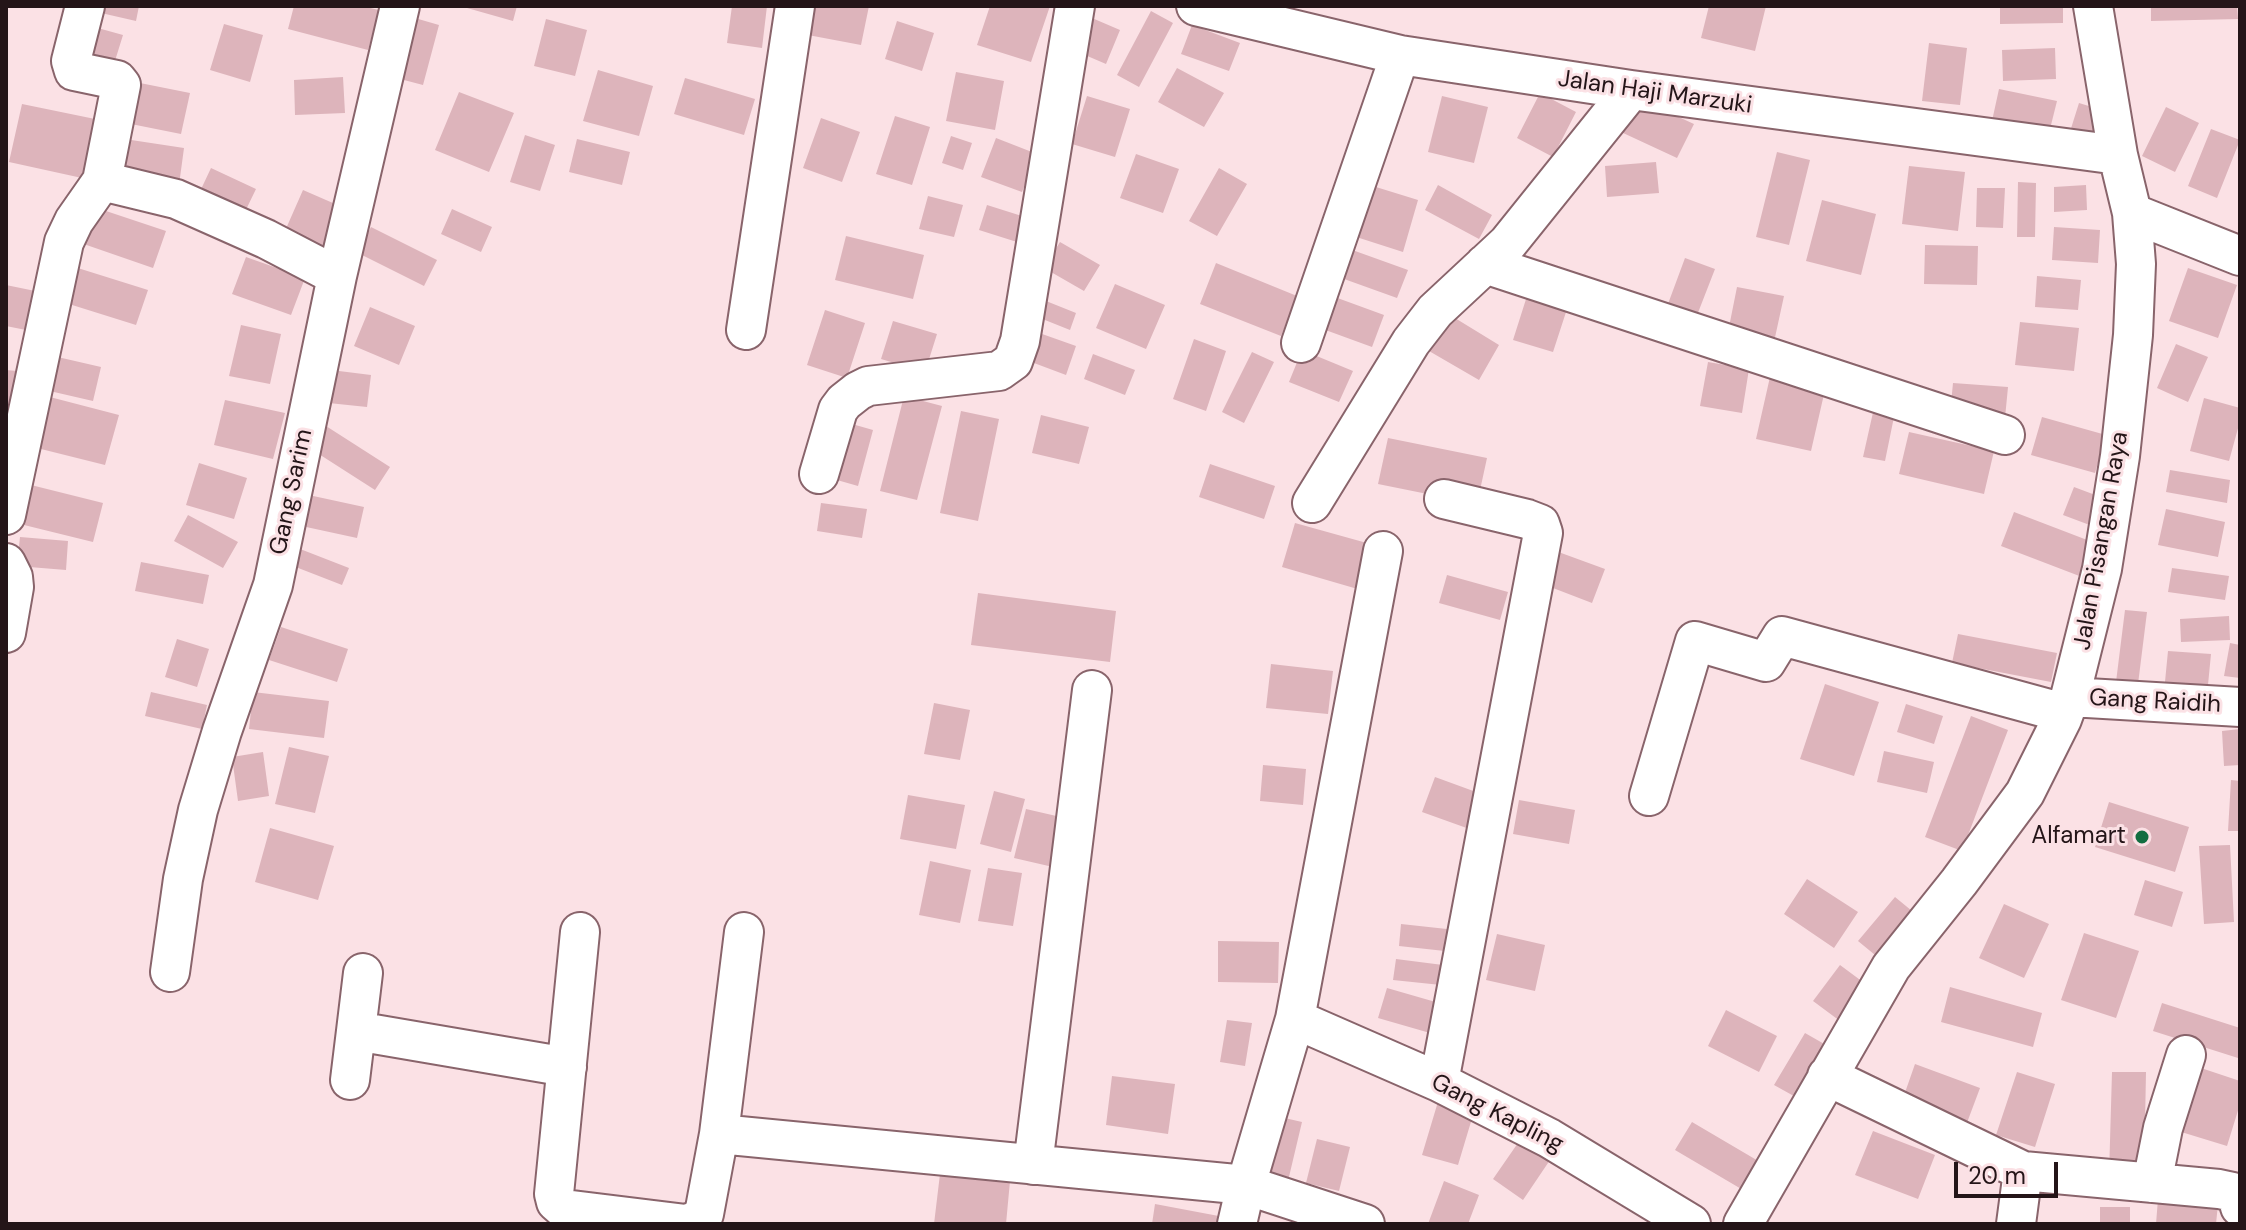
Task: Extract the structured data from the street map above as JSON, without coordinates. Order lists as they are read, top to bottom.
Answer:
{
  "streets": {
    "street": [
      "Jalan Haji Marzuki",
      "Gang Sarim",
      "Jalan Pisangan Raya",
      "Gang Raidih",
      "Gang Kapling"
    ]
  },
  "crossings": [
    ["Jalan Haji Marzuki", "Jalan Pisangan Raya"],
    ["Jalan Pisangan Raya", "Gang Raidih"]
  ],
  "places": ["Alfamart"],
  "scale_bar": "20 m"
}
